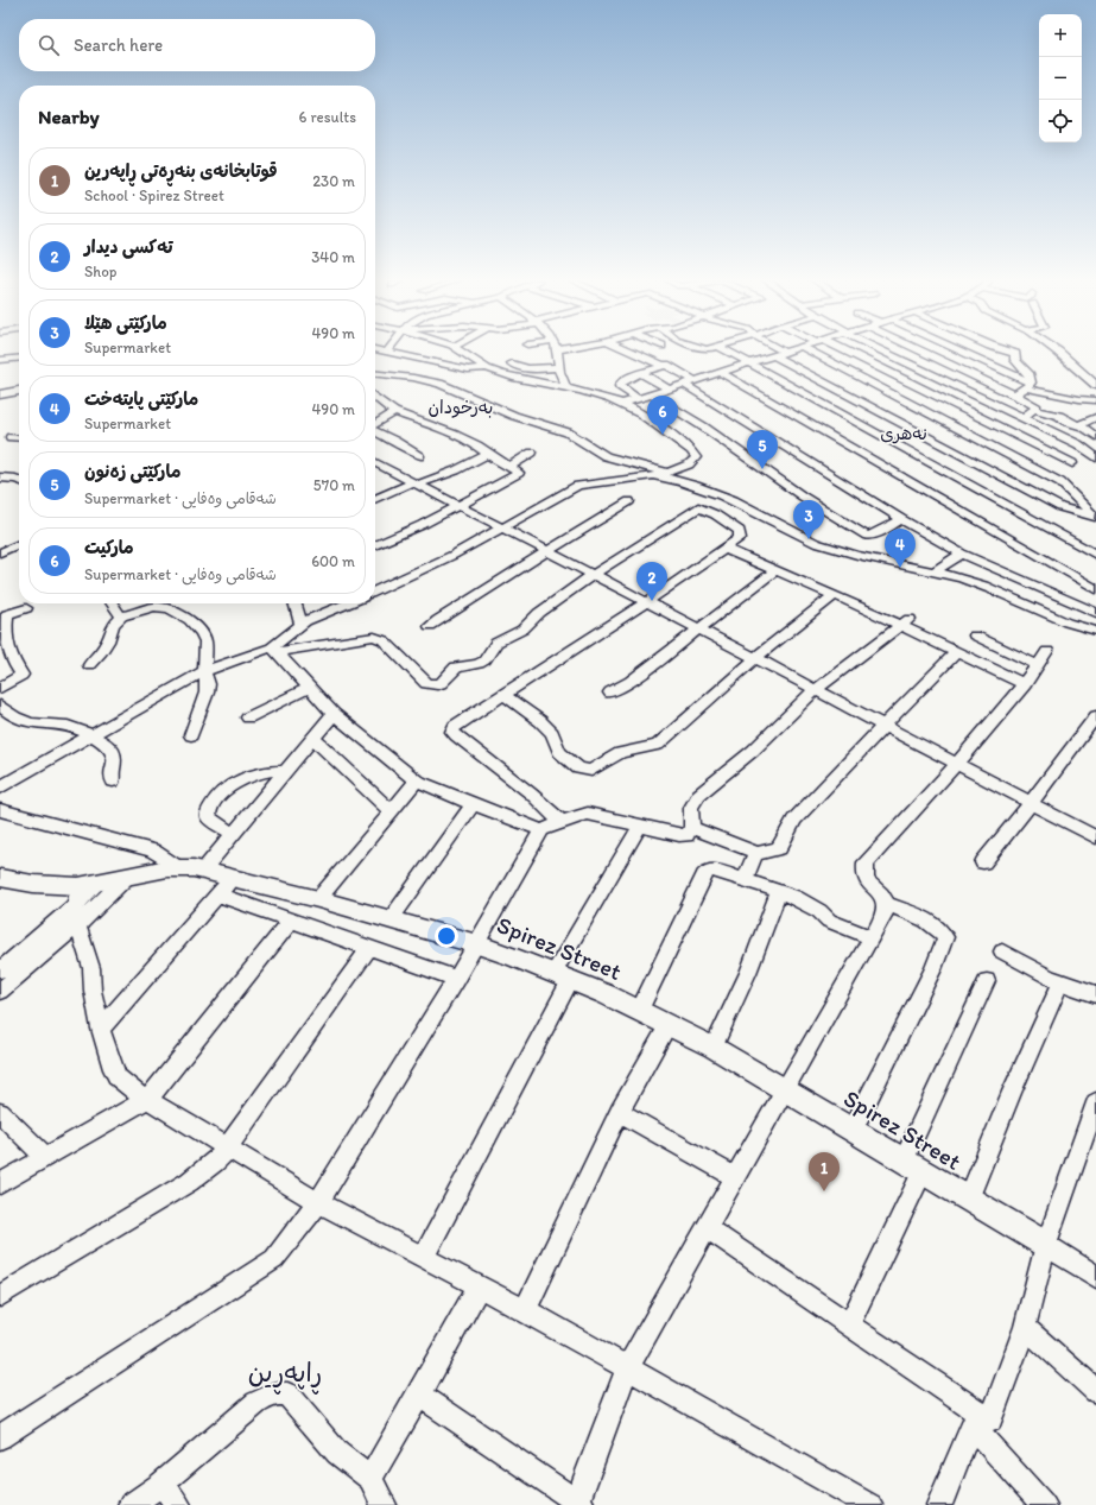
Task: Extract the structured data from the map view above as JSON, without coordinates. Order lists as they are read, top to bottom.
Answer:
{
  "streets": {
    "main road": ["Spirez Street"]
  },
  "districts": ["بەرخودان", "نەھری", "ڕاپەڕین"],
  "page": {
    "map_buttons": ["+", "−"],
    "search": "Search here",
    "heading": ["Nearby", "6 results"],
    "list": [
      {
        "mark": "1",
        "name": "قوتابخانەی بنەڕەتی ڕاپەرین",
        "note": "School · Spirez Street",
        "value": "230 m"
      },
      {
        "mark": "2",
        "name": "تەكسی دیدار",
        "note": "Shop",
        "value": "340 m"
      },
      {
        "mark": "3",
        "name": "مارکێتی هێلا",
        "note": "Supermarket",
        "value": "490 m"
      },
      {
        "mark": "4",
        "name": "مارکێتی پایتەخت",
        "note": "Supermarket",
        "value": "490 m"
      },
      {
        "mark": "5",
        "name": "مارکێتی زەنون",
        "note": "Supermarket · شەقامی وەفایی",
        "value": "570 m"
      },
      {
        "mark": "6",
        "name": "ماركيت",
        "note": "Supermarket · شەقامی وەفایی",
        "value": "600 m"
      }
    ],
    "pins": [
      "6",
      "5",
      "3",
      "4",
      "2",
      "1"
    ]
  }
}
